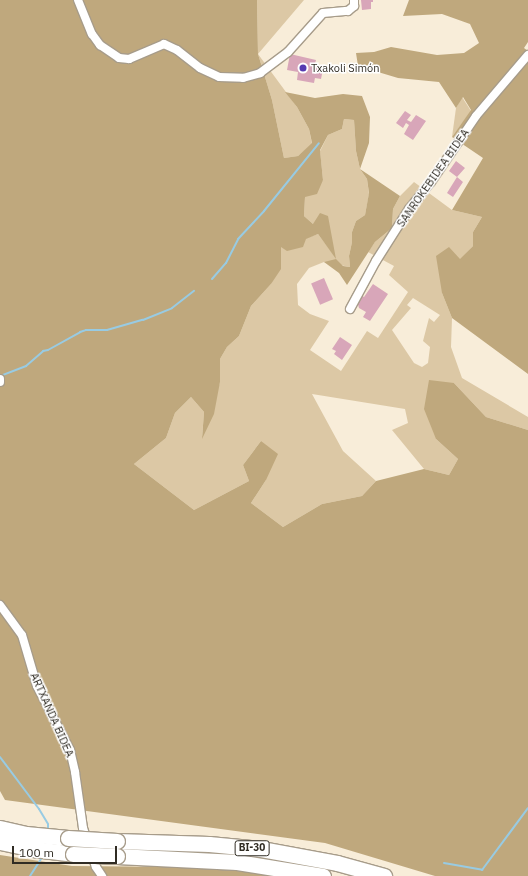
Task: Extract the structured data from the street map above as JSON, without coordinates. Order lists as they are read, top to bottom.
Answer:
{
  "streets": {
    "highway": ["BI-30"],
    "street": ["SANROKEBIDEA BIDEA", "ARTXANDA BIDEA"]
  },
  "places": ["Txakoli Simón"],
  "scale_bar": "100 m"
}
